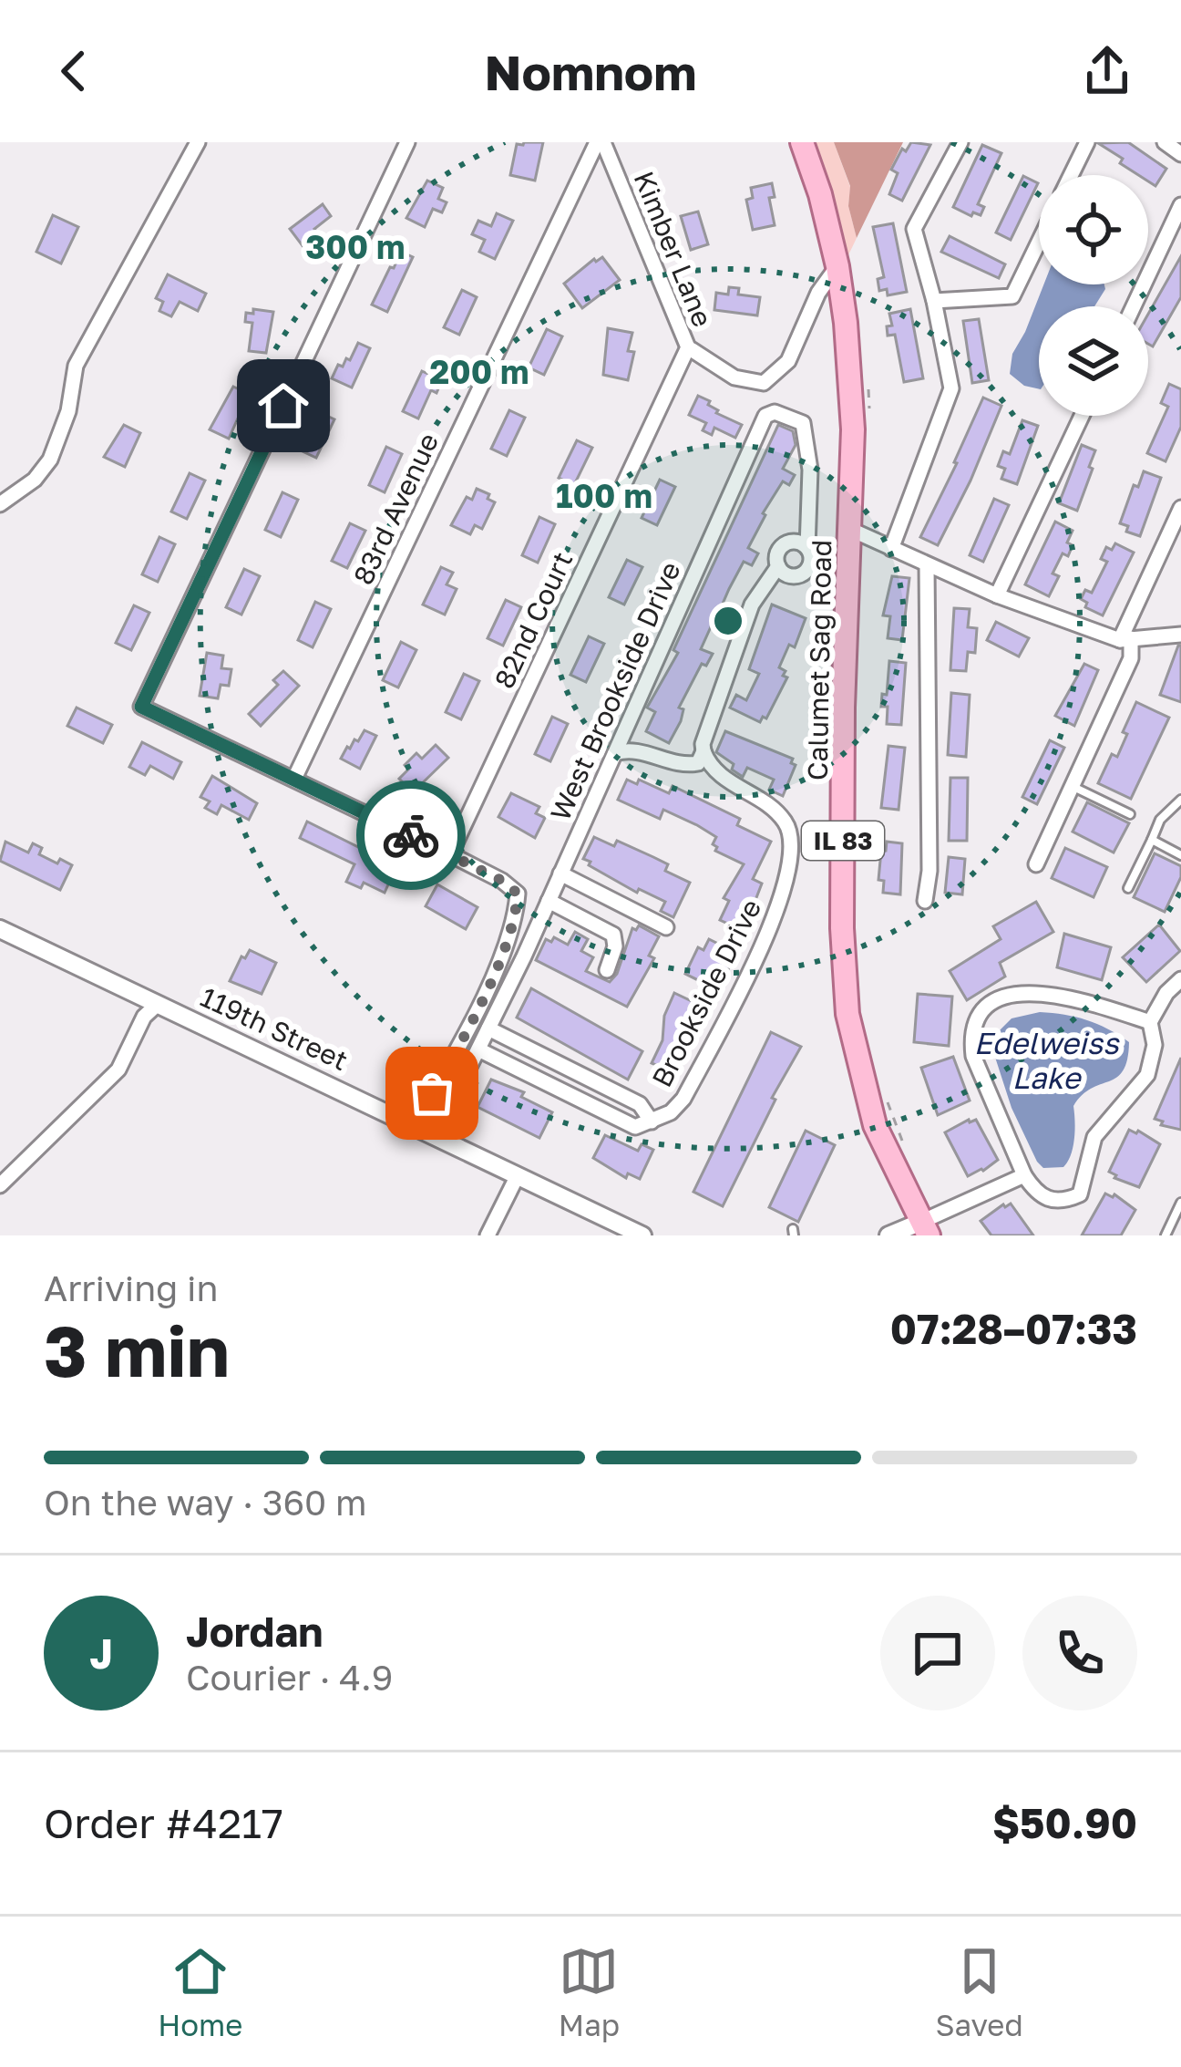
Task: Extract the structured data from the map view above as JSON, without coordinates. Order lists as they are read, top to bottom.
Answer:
{
  "streets": {
    "main road": ["Calumet Sag Road", "IL 83"],
    "street": [
      "Kimber Lane",
      "83rd Avenue",
      "82nd Court",
      "West Brookside Drive",
      "Brookside Drive",
      "119th Street"
    ]
  },
  "crossings": [
    ["Kimber Lane", "83rd Avenue"],
    ["Kimber Lane", "82nd Court"],
    ["Kimber Lane", "Calumet Sag Road"],
    ["West Brookside Drive", "Brookside Drive"],
    ["West Brookside Drive", "119th Street"]
  ],
  "water": ["Edelweiss Lake"],
  "page": {
    "header": "Nomnom",
    "heading": ["3 min", "Arriving in", "07:28–07:33"],
    "panel": [
      "Jordan",
      "Courier · 4.9",
      "Order #4217",
      "$50.90"
    ],
    "bar": "On the way · 360 m",
    "round": "J",
    "tabs": ["Home", "Map", "Saved"]
  },
  "rings": ["300 m", "200 m", "100 m"]
}
